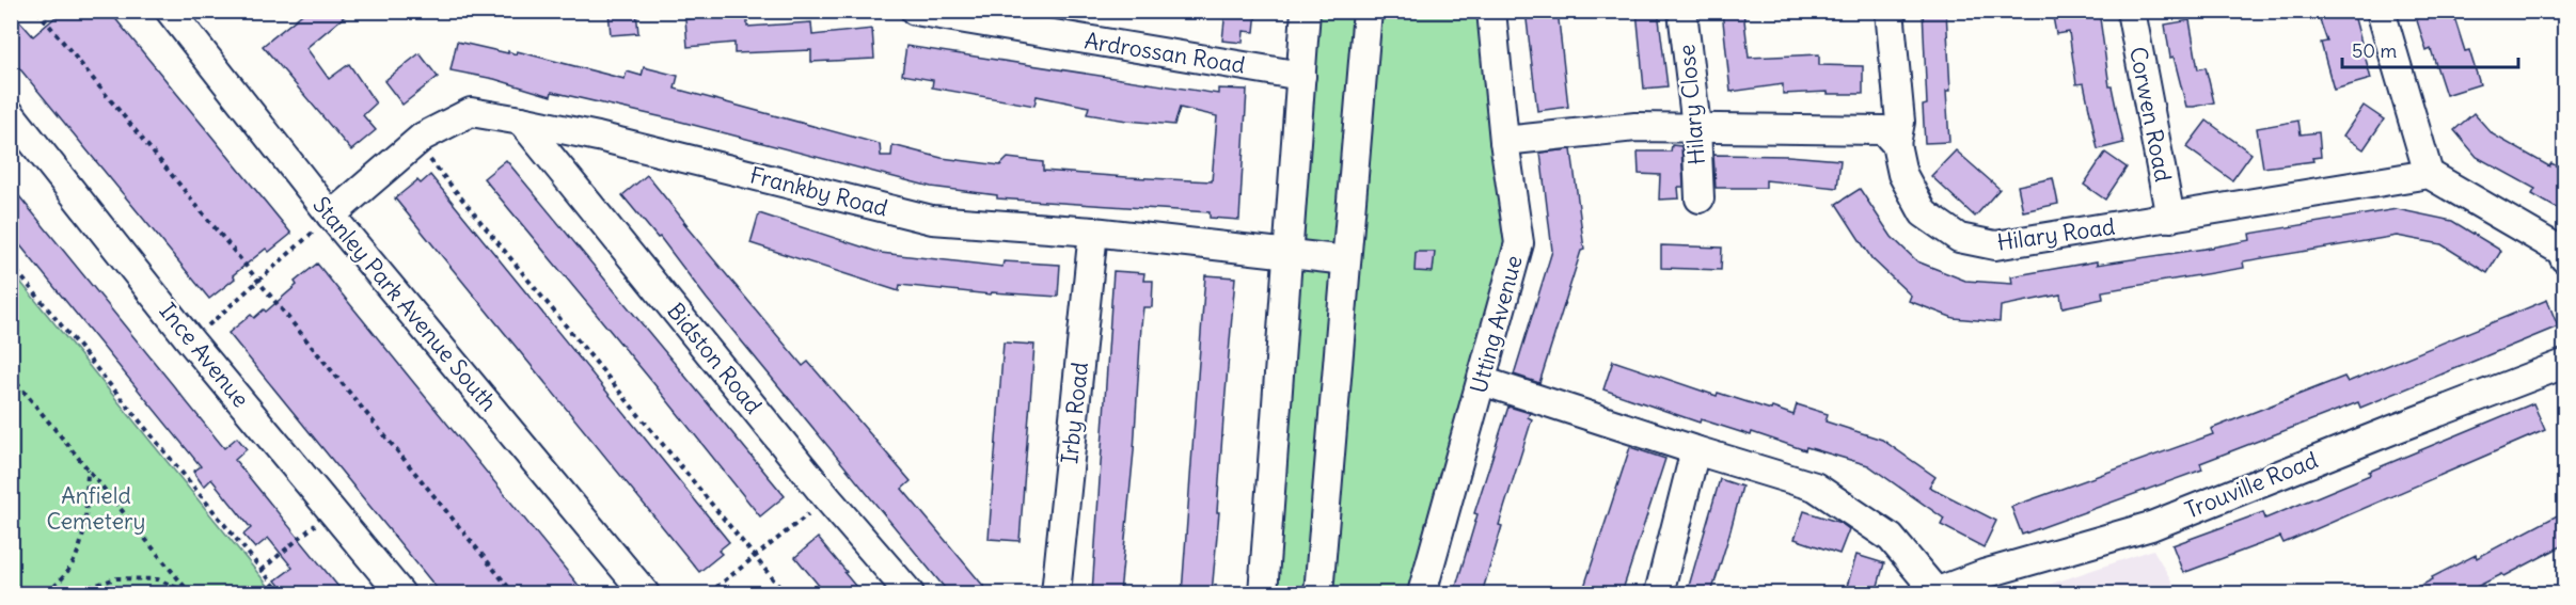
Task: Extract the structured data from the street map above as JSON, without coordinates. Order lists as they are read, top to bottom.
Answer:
{
  "streets": {
    "street": [
      "Ardrossan Road",
      "Hilary Close",
      "Corwen Road",
      "Frankby Road",
      "Hilary Road",
      "Stanley Park Avenue South",
      "Utting Avenue",
      "Ince Avenue",
      "Bidston Road",
      "Irby Road",
      "Trouville Road"
    ]
  },
  "crossings": [
    ["Corwen Road", "Hilary Road"],
    ["Frankby Road", "Stanley Park Avenue South"],
    ["Frankby Road", "Bidston Road"],
    ["Frankby Road", "Irby Road"]
  ],
  "parks": ["Anfield Cemetery"],
  "scale_bar": "50 m"
}
